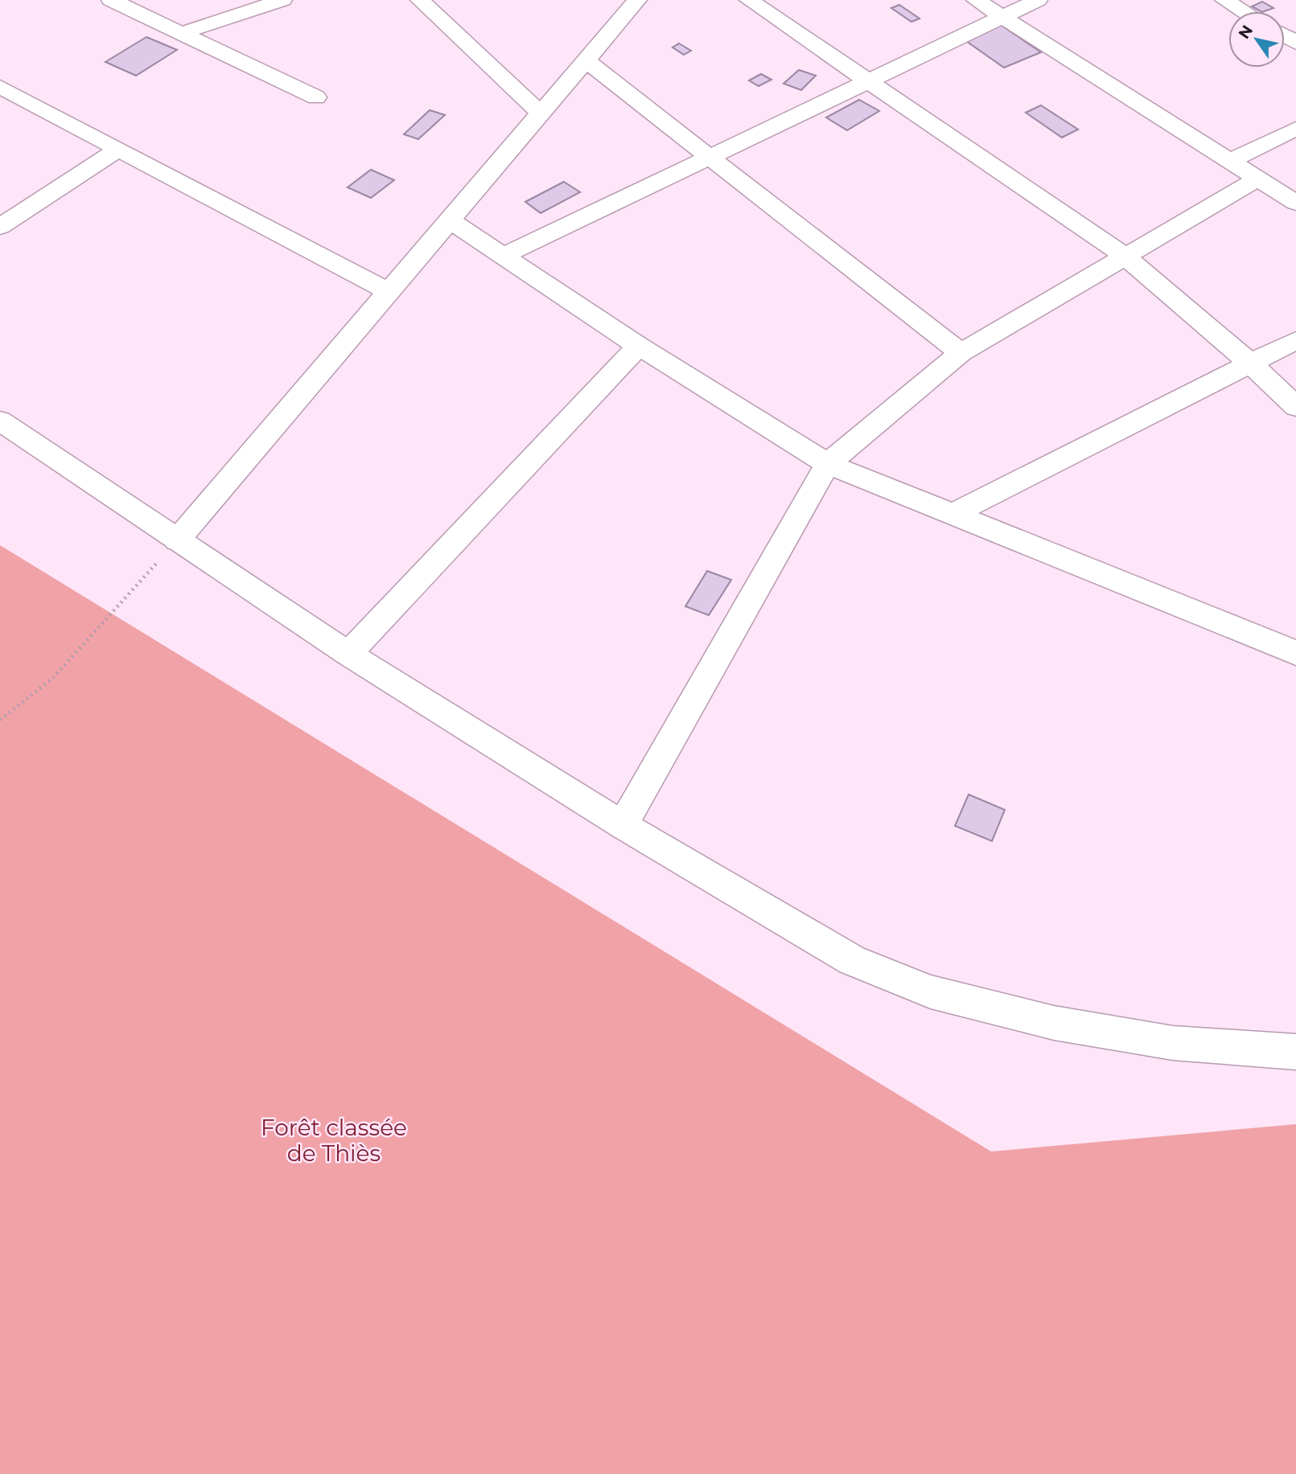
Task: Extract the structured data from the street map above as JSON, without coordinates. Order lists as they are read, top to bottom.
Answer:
{
  "parks": ["Forêt classée de Thiès"],
  "north": "top left"
}
